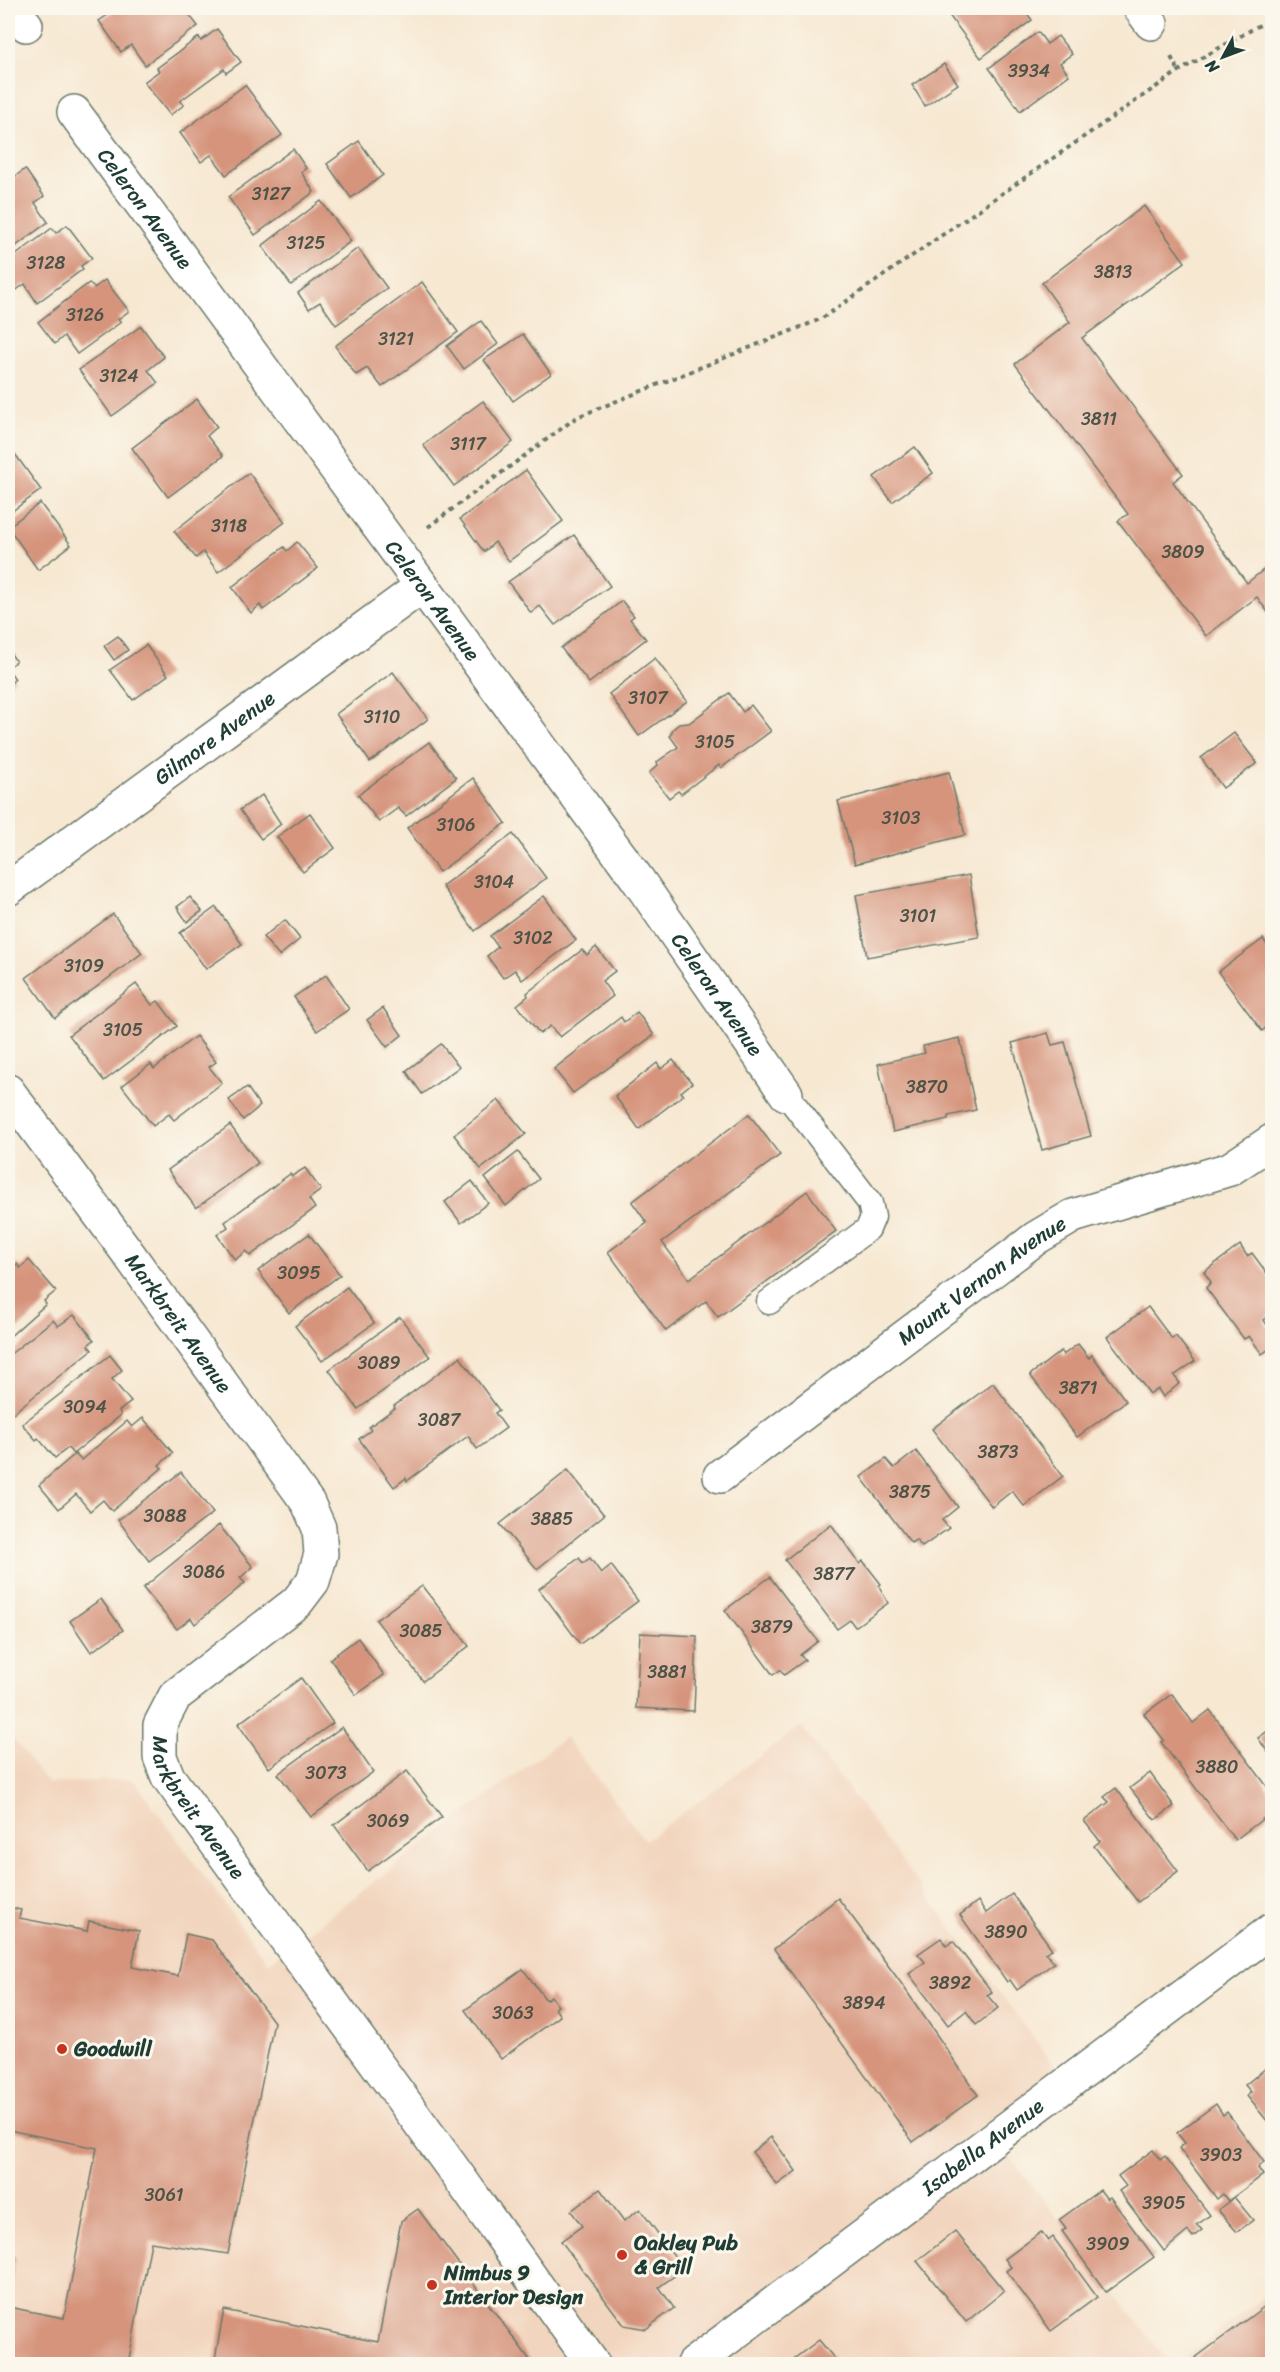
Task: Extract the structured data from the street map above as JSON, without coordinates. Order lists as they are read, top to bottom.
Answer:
{
  "streets": {
    "street": [
      "Celeron Avenue",
      "Gilmore Avenue",
      "Mount Vernon Avenue",
      "Markbreit Avenue",
      "Isabella Avenue"
    ]
  },
  "crossings": [
    ["Celeron Avenue", "Gilmore Avenue"]
  ],
  "places": ["Goodwill", "Oakley Pub & Grill", "Nimbus 9 Interior Design"],
  "house_numbers": [
    "3934",
    "3127",
    "3125",
    "3128",
    "3813",
    "3126",
    "3121",
    "3124",
    "3811",
    "3117",
    "3118",
    "3809",
    "3107",
    "3110",
    "3105",
    "3103",
    "3106",
    "3104",
    "3101",
    "3102",
    "3109",
    "3105",
    "3870",
    "3095",
    "3089",
    "3871",
    "3094",
    "3087",
    "3873",
    "3875",
    "3088",
    "3885",
    "3086",
    "3877",
    "3879",
    "3085",
    "3881",
    "3880",
    "3073",
    "3069",
    "3890",
    "3892",
    "3894",
    "3063",
    "3903",
    "3061",
    "3905",
    "3909"
  ],
  "north": "bottom left"
}
